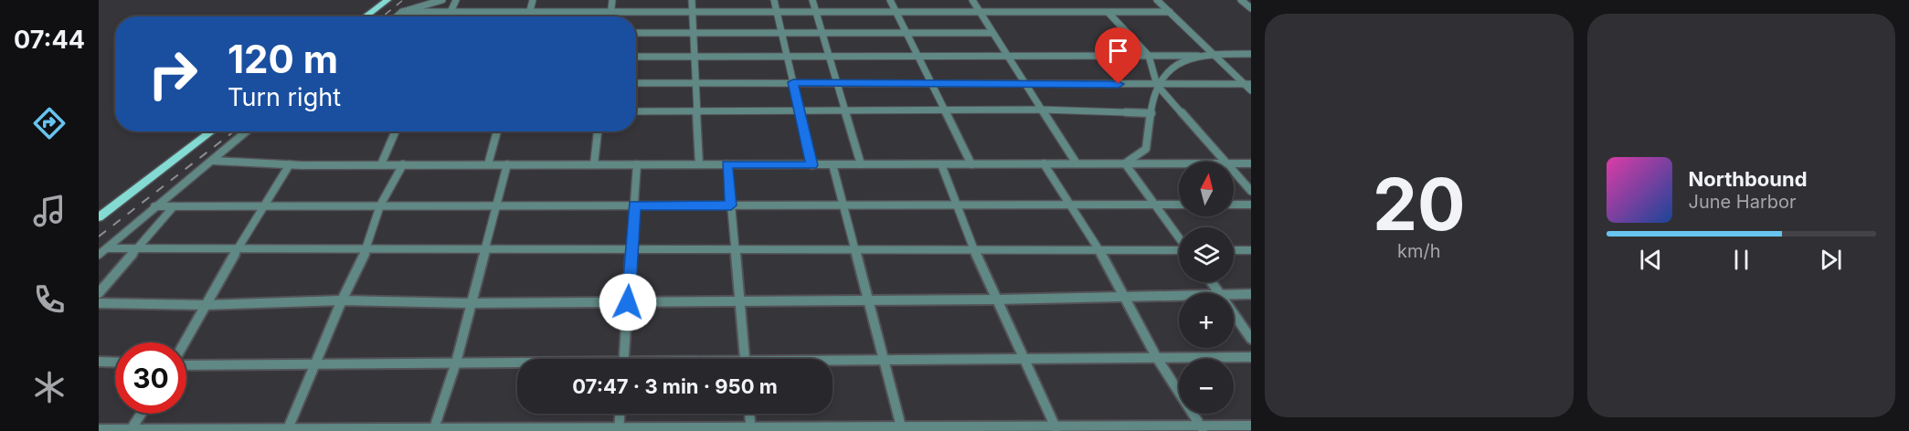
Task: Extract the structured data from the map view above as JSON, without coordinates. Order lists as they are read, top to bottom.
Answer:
{
  "north": "top",
  "page": {
    "tabs": "07:44",
    "tile": ["20", "km/h"],
    "turn": ["120 m", "Turn right"],
    "song": ["Northbound", "June Harbor"],
    "map_buttons": ["+", "−"],
    "limit": "30",
    "trip": "07:47 · 3 min · 950 m"
  }
}
